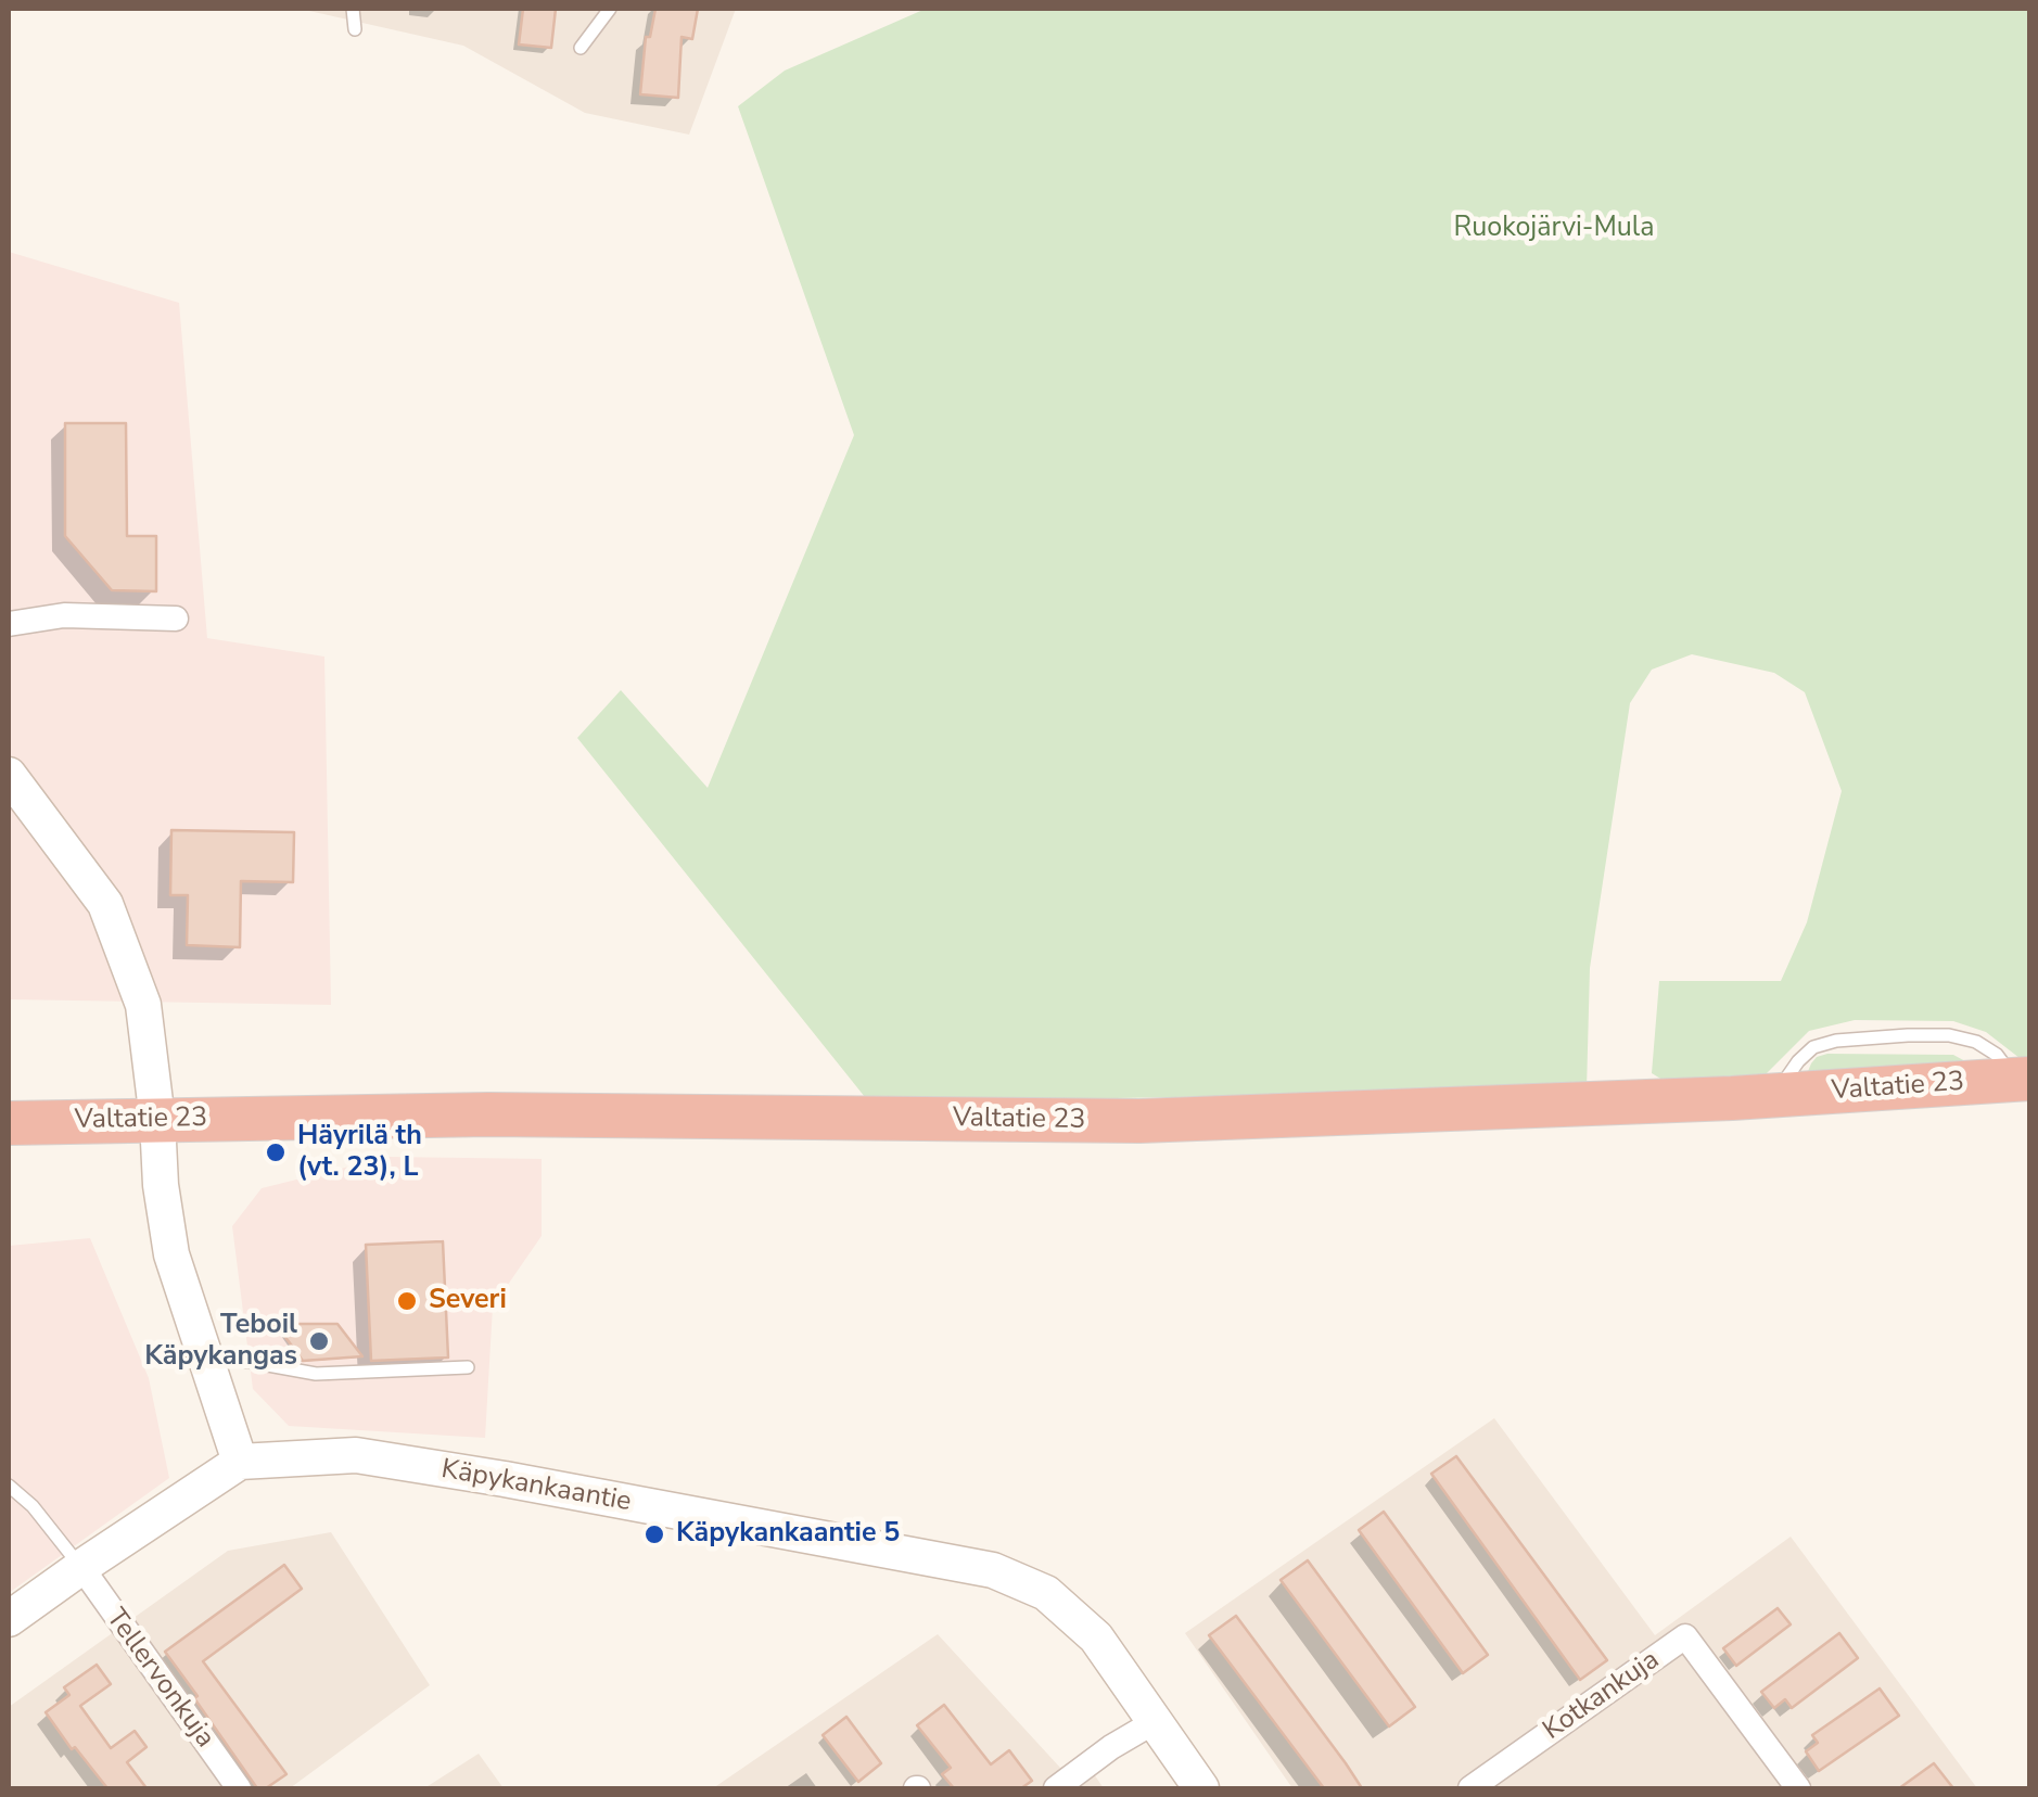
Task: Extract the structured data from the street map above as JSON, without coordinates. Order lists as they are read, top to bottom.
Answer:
{
  "streets": {
    "highway": ["Valtatie 23"],
    "street": ["Käpykankaantie", "Tellervonkuja", "Kotkankuja"]
  },
  "parks": ["Ruokojärvi-Mula"],
  "places": [
    "Häyrilä th (vt. 23), L",
    "Severi",
    "Teboil Käpykangas",
    "Käpykankaantie 5"
  ]
}
